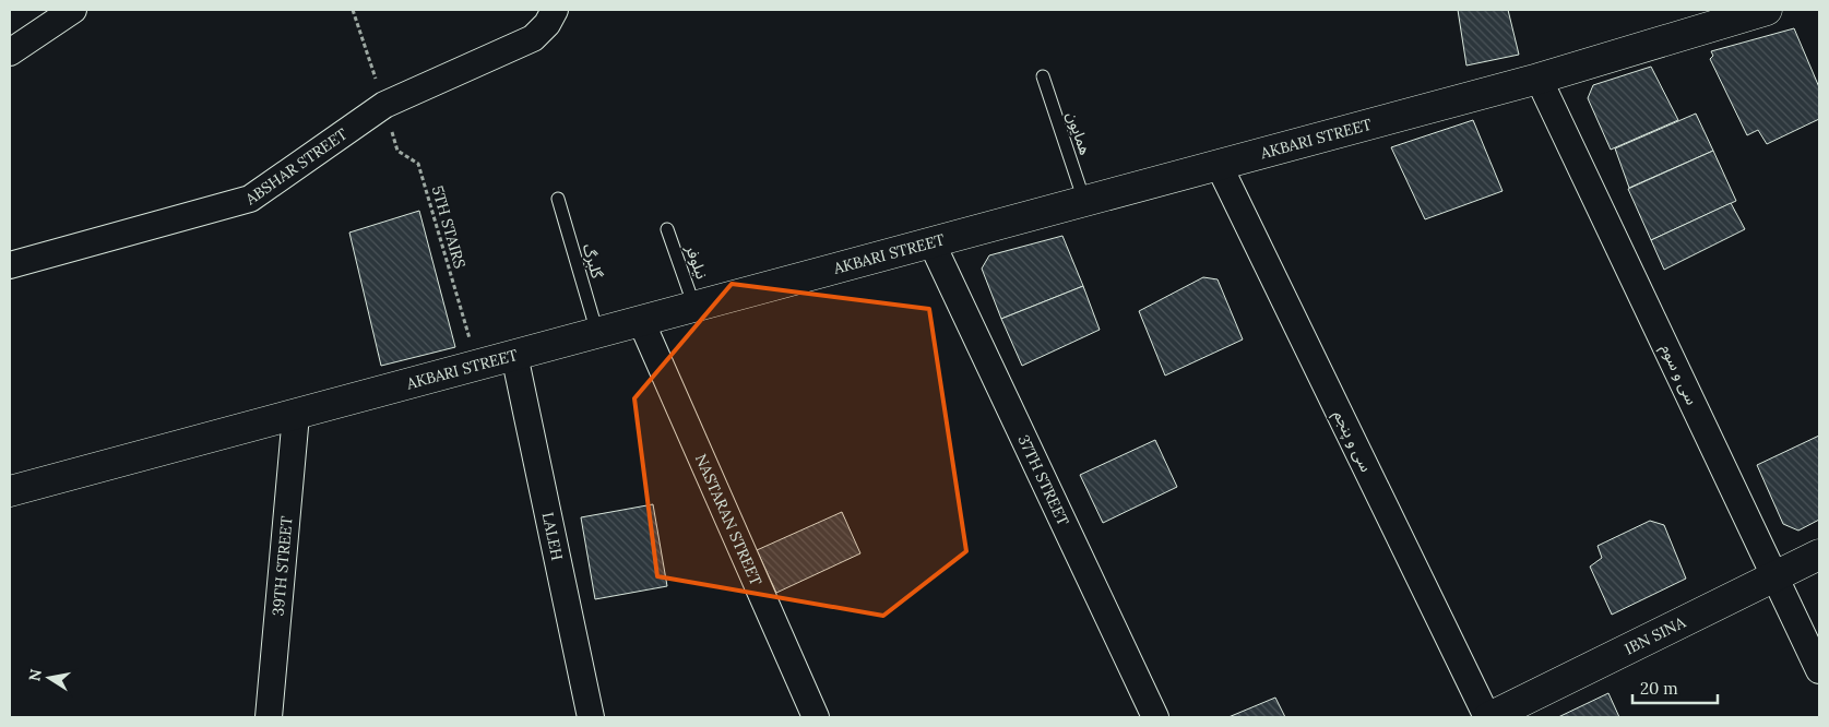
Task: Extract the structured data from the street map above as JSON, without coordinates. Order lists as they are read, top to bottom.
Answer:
{
  "streets": {
    "street": [
      "AKBARI STREET",
      "ABSHAR STREET",
      "سی و سوم",
      "سی و پنجم",
      "37TH STREET",
      "NASTARAN STREET",
      "LALEH",
      "39TH STREET",
      "IBN SINA"
    ],
    "lane": ["همایون", "گلبرگ", "نیلوفر"],
    "path": ["5TH STAIRS"]
  },
  "crossings": [
    ["همایون", "AKBARI STREET"],
    ["AKBARI STREET", "5TH STAIRS"],
    ["AKBARI STREET", "گلبرگ"],
    ["AKBARI STREET", "نیلوفر"],
    ["AKBARI STREET", "سی و سوم"],
    ["AKBARI STREET", "سی و پنجم"],
    ["AKBARI STREET", "37TH STREET"],
    ["AKBARI STREET", "NASTARAN STREET"],
    ["AKBARI STREET", "LALEH"],
    ["AKBARI STREET", "39TH STREET"],
    ["ABSHAR STREET", "5TH STAIRS"],
    ["سی و سوم", "IBN SINA"],
    ["سی و پنجم", "IBN SINA"]
  ],
  "scale_bar": "20 m",
  "north": "left"
}
